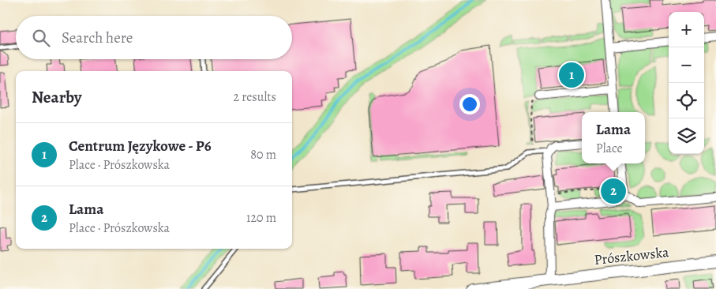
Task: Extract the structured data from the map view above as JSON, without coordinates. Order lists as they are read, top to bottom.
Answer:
{
  "streets": {
    "main road": ["Prószkowska"]
  },
  "page": {
    "map_buttons": ["+", "−"],
    "search": "Search here",
    "pins": ["1", "2"],
    "heading": ["Nearby", "2 results"],
    "popup": ["Lama", "Place"],
    "list": [
      {
        "mark": "1",
        "name": "Centrum Językowe - P6",
        "note": "Place · Prószkowska",
        "value": "80 m"
      },
      {
        "mark": "2",
        "name": "Lama",
        "note": "Place · Prószkowska",
        "value": "120 m"
      }
    ]
  }
}
